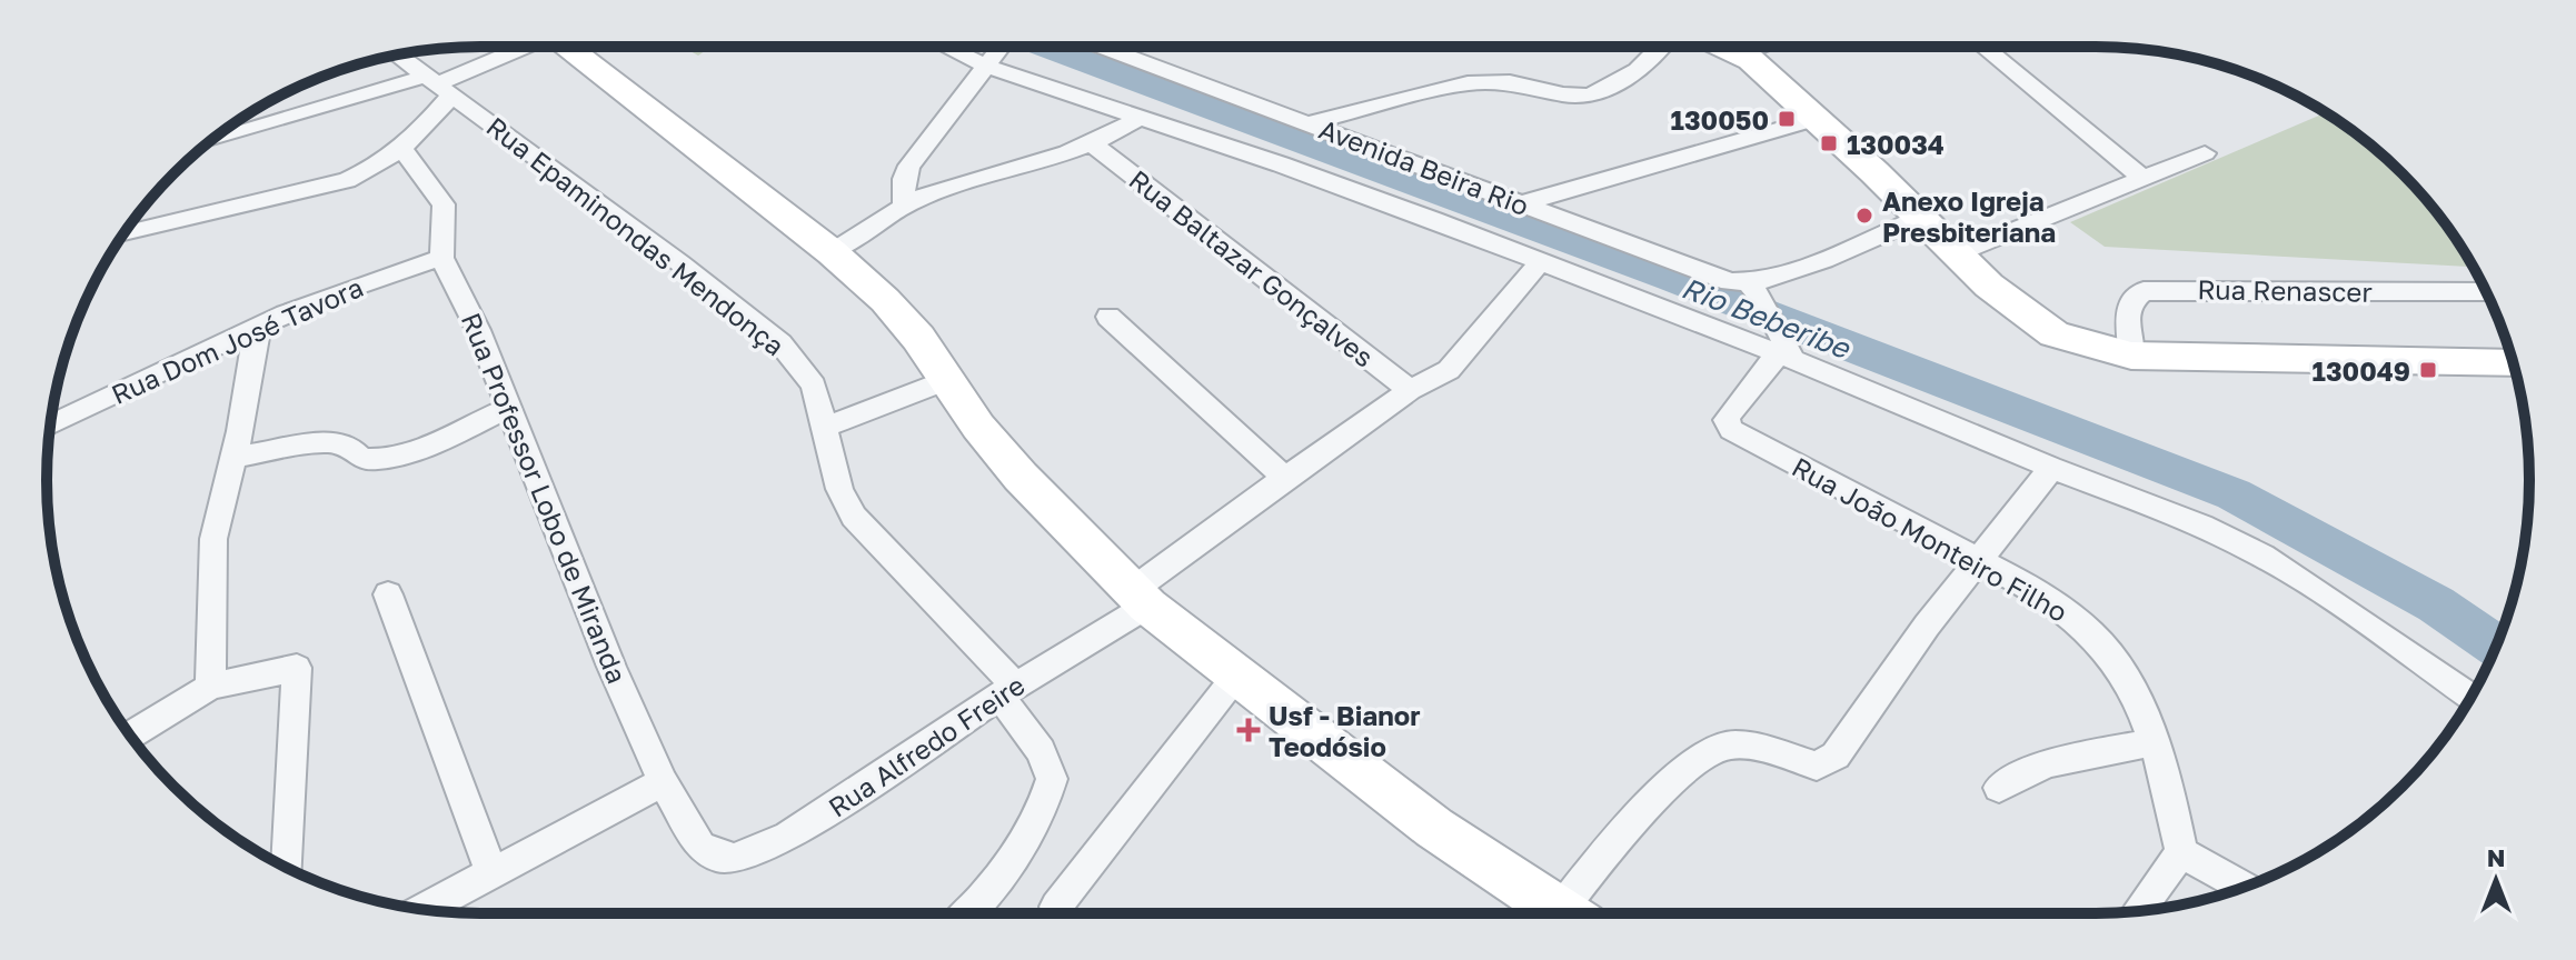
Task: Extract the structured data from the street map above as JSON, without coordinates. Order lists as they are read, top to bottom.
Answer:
{
  "streets": {
    "street": [
      "Avenida Beira Rio",
      "Rua Epaminondas Mendonça",
      "Rua Baltazar Gonçalves",
      "Rua Renascer",
      "Rua Dom José Tavora",
      "Rua Professor Lobo de Miranda",
      "Rua João Monteiro Filho",
      "Rua Alfredo Freire"
    ]
  },
  "crossings": [
    ["Rua Epaminondas Mendonça", "Rua Alfredo Freire"],
    ["Rua Baltazar Gonçalves", "Rua Alfredo Freire"],
    ["Rua Dom José Tavora", "Rua Professor Lobo de Miranda"],
    ["Rua Professor Lobo de Miranda", "Rua Alfredo Freire"]
  ],
  "water": ["Rio Beberibe"],
  "places": {
    "transit": ["130050", "130034", "130049"],
    "other": ["Anexo Igreja Presbiteriana"],
    "health": ["Usf - Bianor Teodósio"]
  },
  "north": "top"
}
